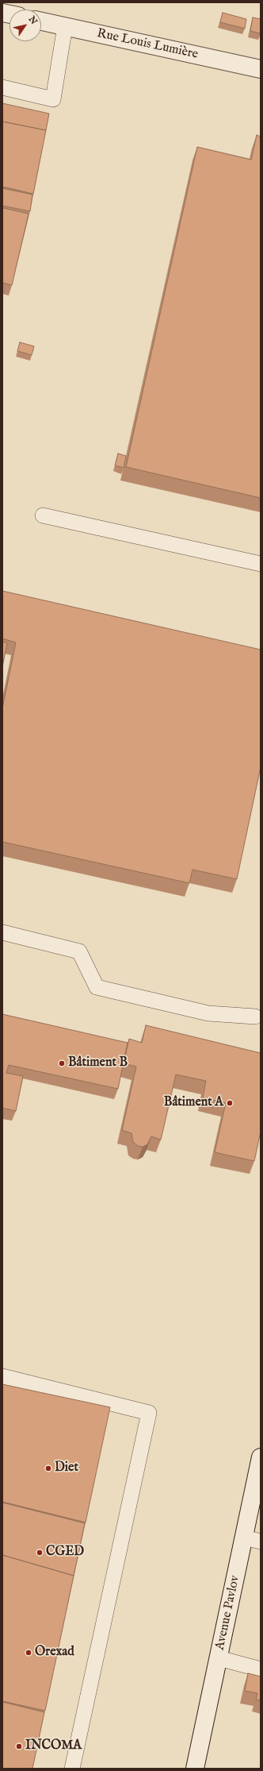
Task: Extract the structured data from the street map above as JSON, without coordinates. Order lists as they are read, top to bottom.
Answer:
{
  "streets": {
    "street": ["Rue Louis Lumière", "Avenue Pavlov"]
  },
  "places": [
    "Bâtiment B",
    "Bâtiment A",
    "Diet",
    "CGED",
    "Orexad",
    "INCOMA"
  ],
  "north": "top right"
}
